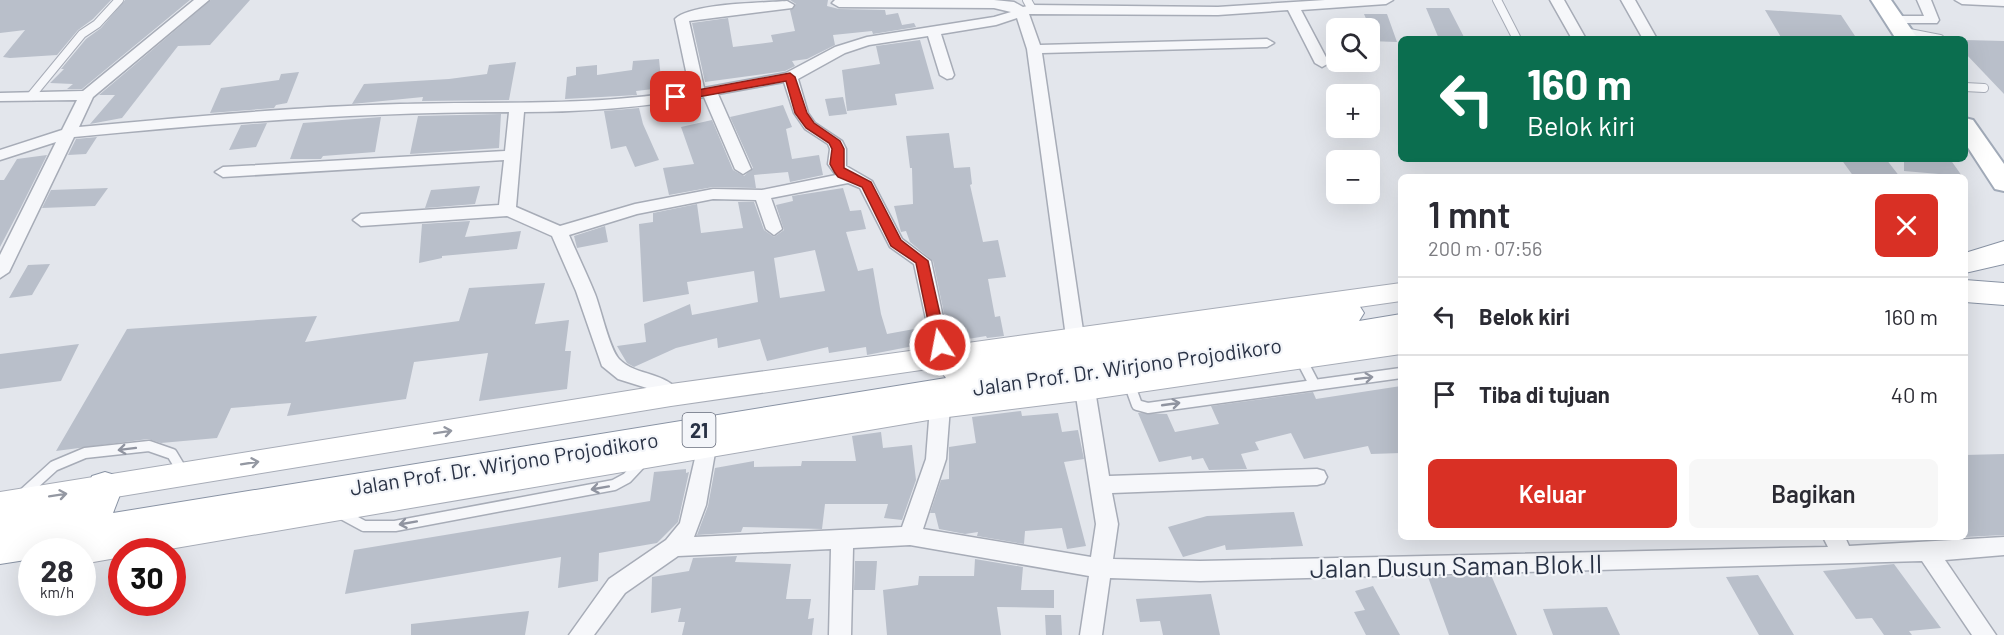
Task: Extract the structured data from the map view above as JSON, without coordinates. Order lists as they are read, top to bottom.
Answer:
{
  "streets": {
    "highway": ["Jalan Prof. Dr. Wirjono Projodikoro", "21"],
    "street": ["Jalan Dusun Saman Blok II"]
  },
  "crossings": [
    ["Jalan Prof. Dr. Wirjono Projodikoro", "21"]
  ],
  "page": {
    "map_buttons": ["+", "−"],
    "turn": ["160 m", "Belok kiri"],
    "heading": ["1 mnt", "200 m · 07:56"],
    "list": [
      {
        "name": "Belok kiri",
        "value": "160 m"
      },
      {
        "name": "Tiba di tujuan",
        "value": "40 m"
      }
    ],
    "buttons": ["Keluar", "Bagikan"],
    "speed": "28 km/h",
    "limit": "30"
  }
}
